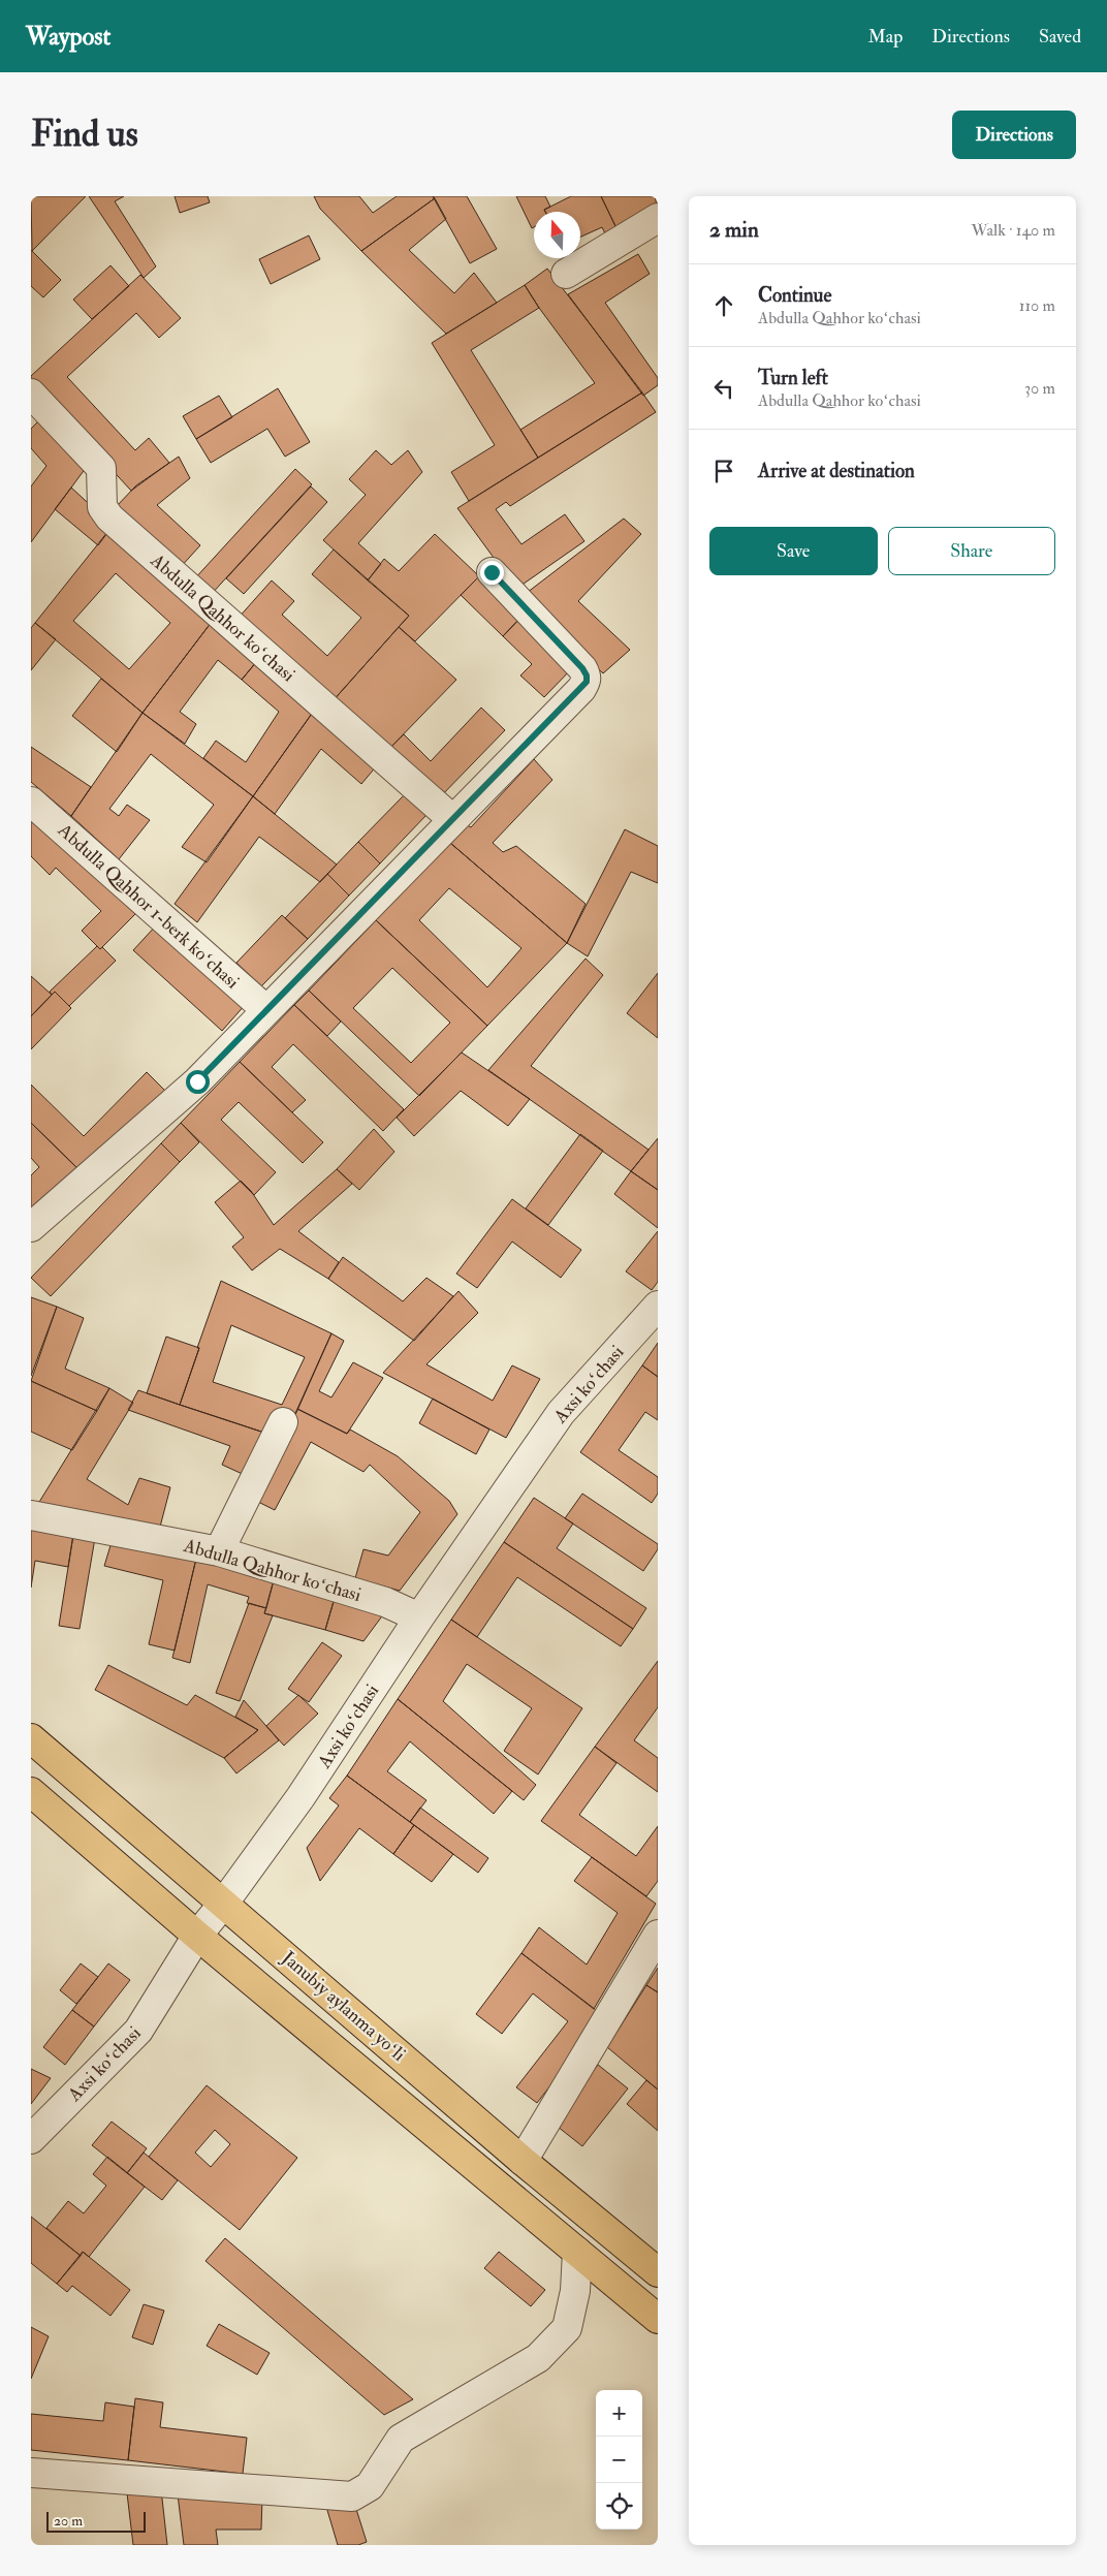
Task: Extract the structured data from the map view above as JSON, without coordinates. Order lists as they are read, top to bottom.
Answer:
{
  "streets": {
    "highway": ["Janubiy aylanma yoʻli"],
    "street": ["Abdulla Qahhor koʻchasi", "Аbdulla Qahhor 1-berk koʻchasi", "Axsi koʻchasi"]
  },
  "crossings": [
    ["Abdulla Qahhor koʻchasi", "Axsi koʻchasi"],
    ["Axsi koʻchasi", "Janubiy aylanma yoʻli"]
  ],
  "scale_bar": "20 m",
  "north": "top",
  "page": {
    "header": "Waypost",
    "nav": ["Map", "Directions", "Saved"],
    "buttons": [
      "Directions",
      ["Save", "Share"]
    ],
    "title": "Find us",
    "heading": ["2 min", "Walk · 140 m"],
    "list": [
      ["Continue", "Abdulla Qahhor koʻchasi", "110 m"],
      ["Turn left", "Abdulla Qahhor koʻchasi", "30 m"],
      "Arrive at destination"
    ],
    "map_buttons": ["+", "−"],
    "scale": "20 m"
  }
}
